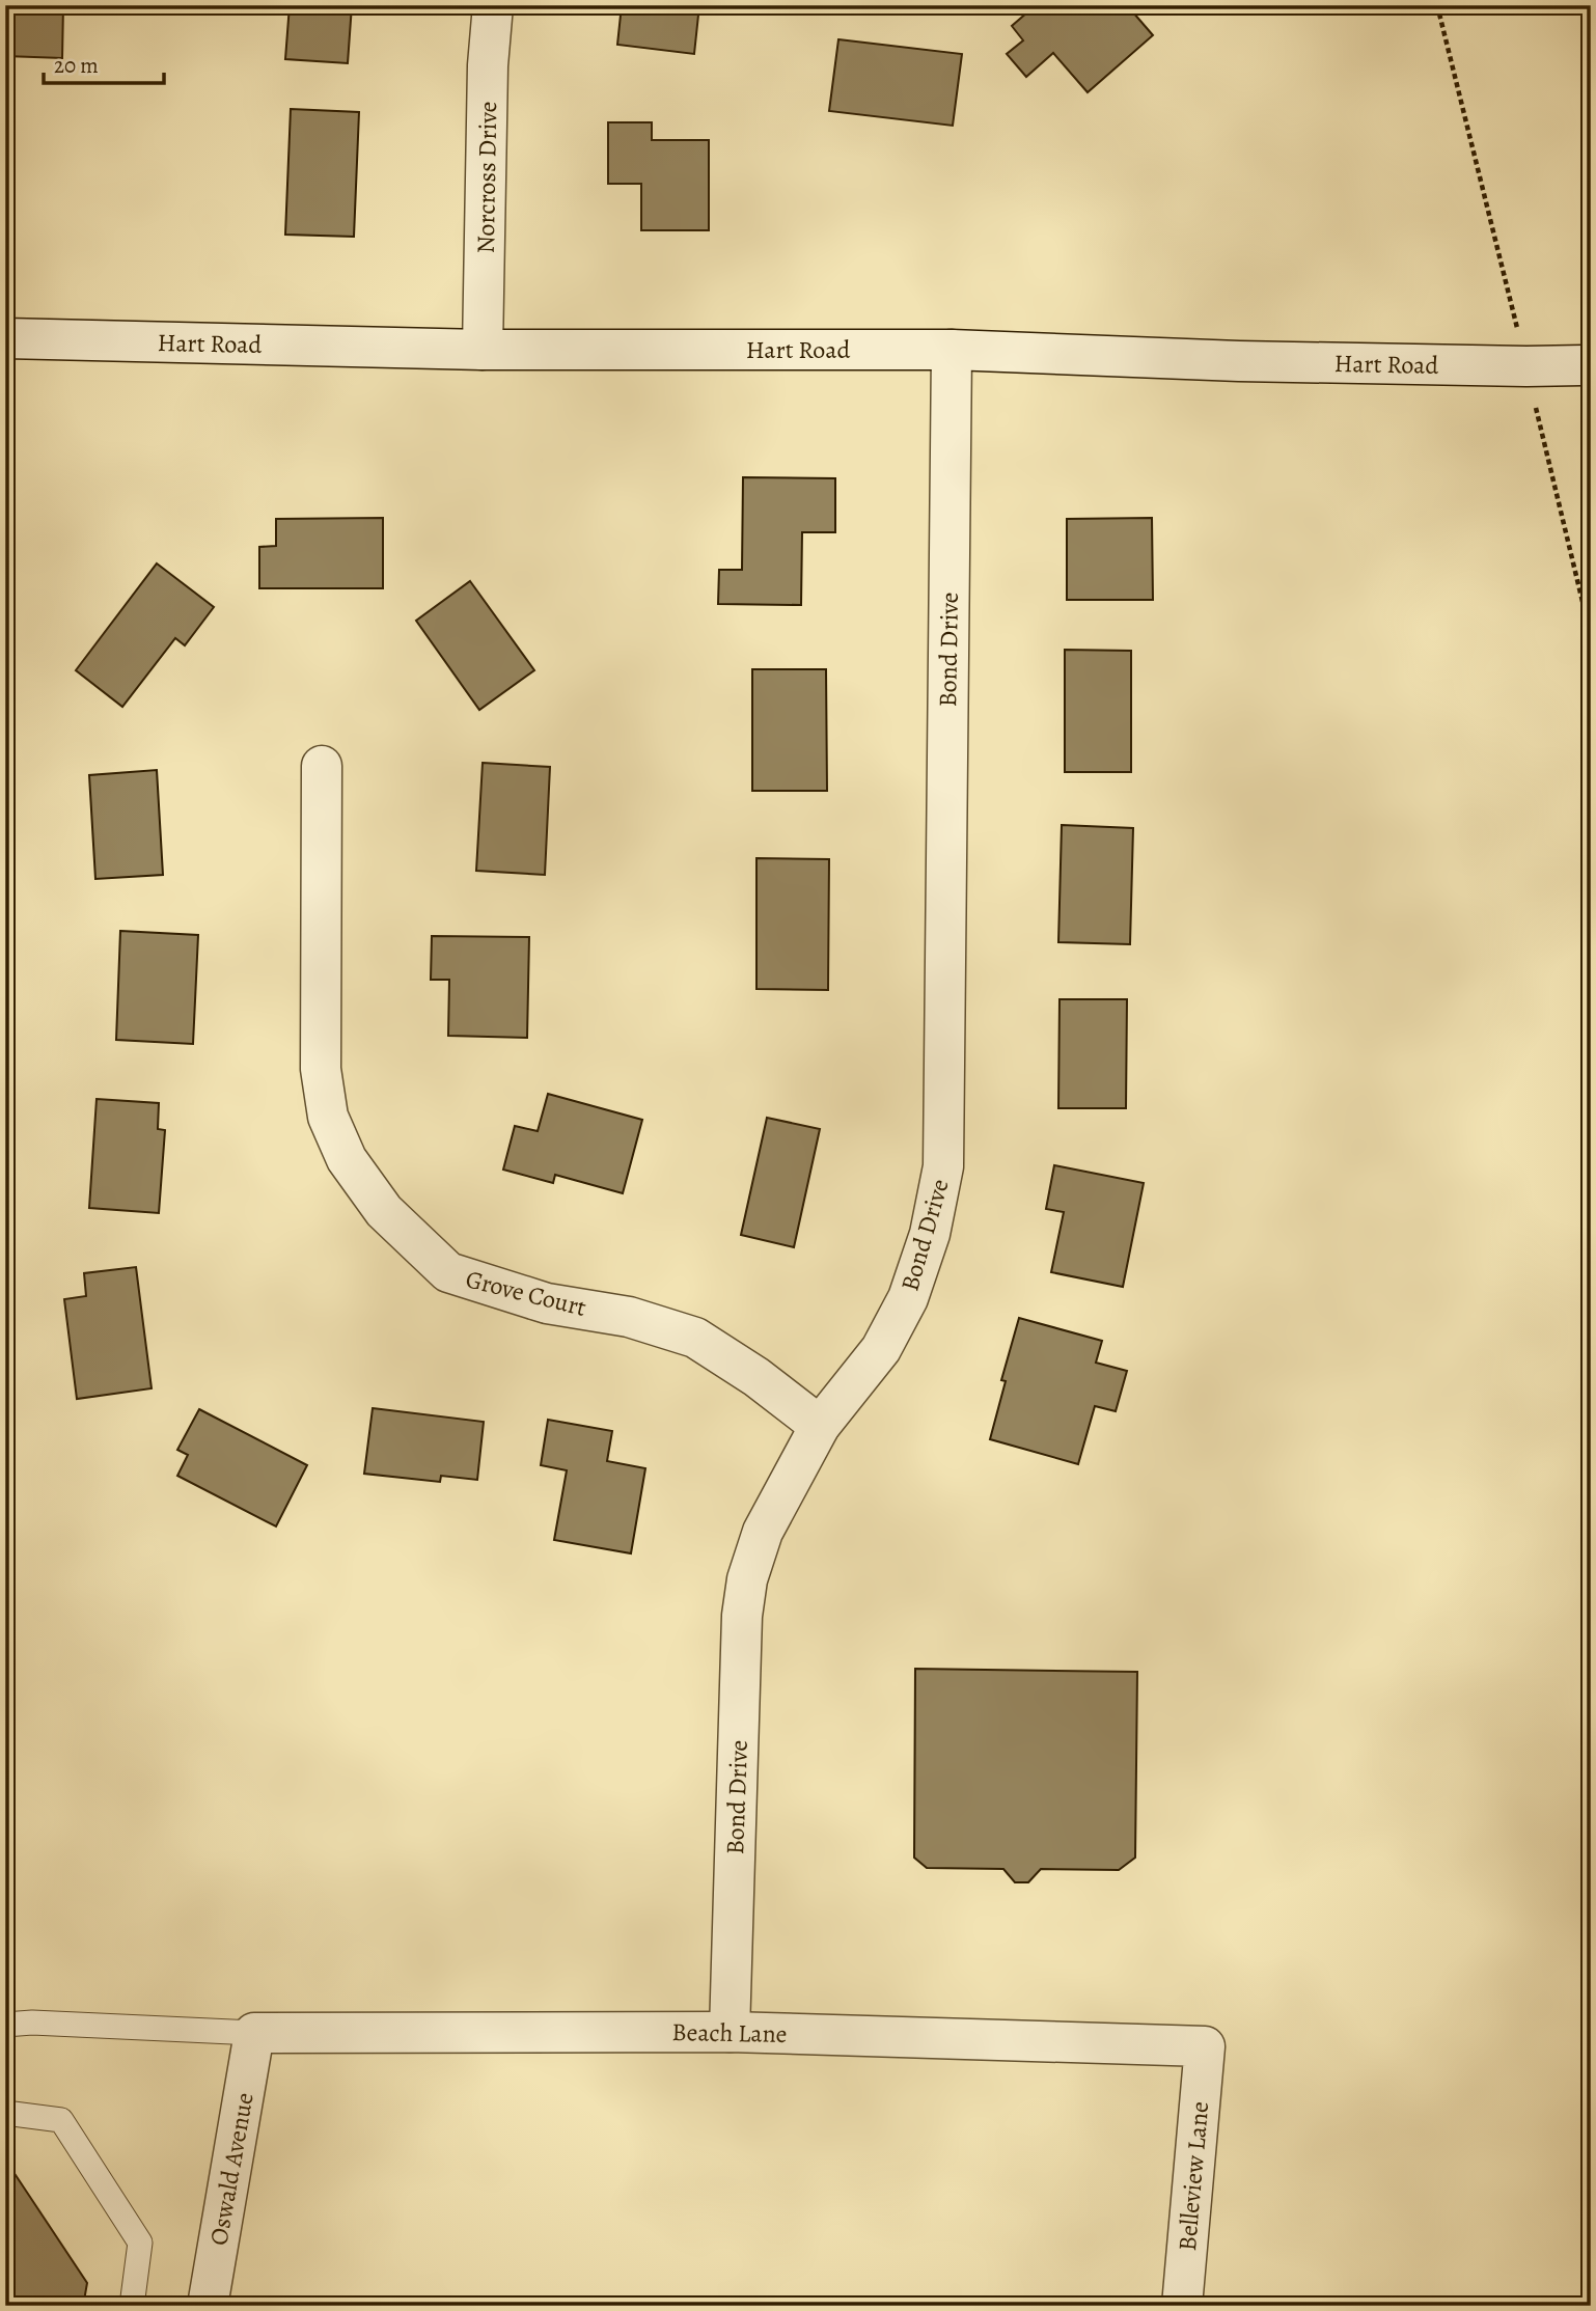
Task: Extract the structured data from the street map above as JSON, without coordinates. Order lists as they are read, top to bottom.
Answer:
{
  "streets": {
    "street": [
      "Norcross Drive",
      "Hart Road",
      "Bond Drive",
      "Grove Court",
      "Beach Lane",
      "Oswald Avenue",
      "Belleview Lane"
    ]
  },
  "crossings": [
    ["Norcross Drive", "Hart Road"],
    ["Hart Road", "Bond Drive"],
    ["Bond Drive", "Grove Court"],
    ["Bond Drive", "Beach Lane"],
    ["Beach Lane", "Oswald Avenue"],
    ["Beach Lane", "Belleview Lane"]
  ],
  "scale_bar": "20 m"
}
